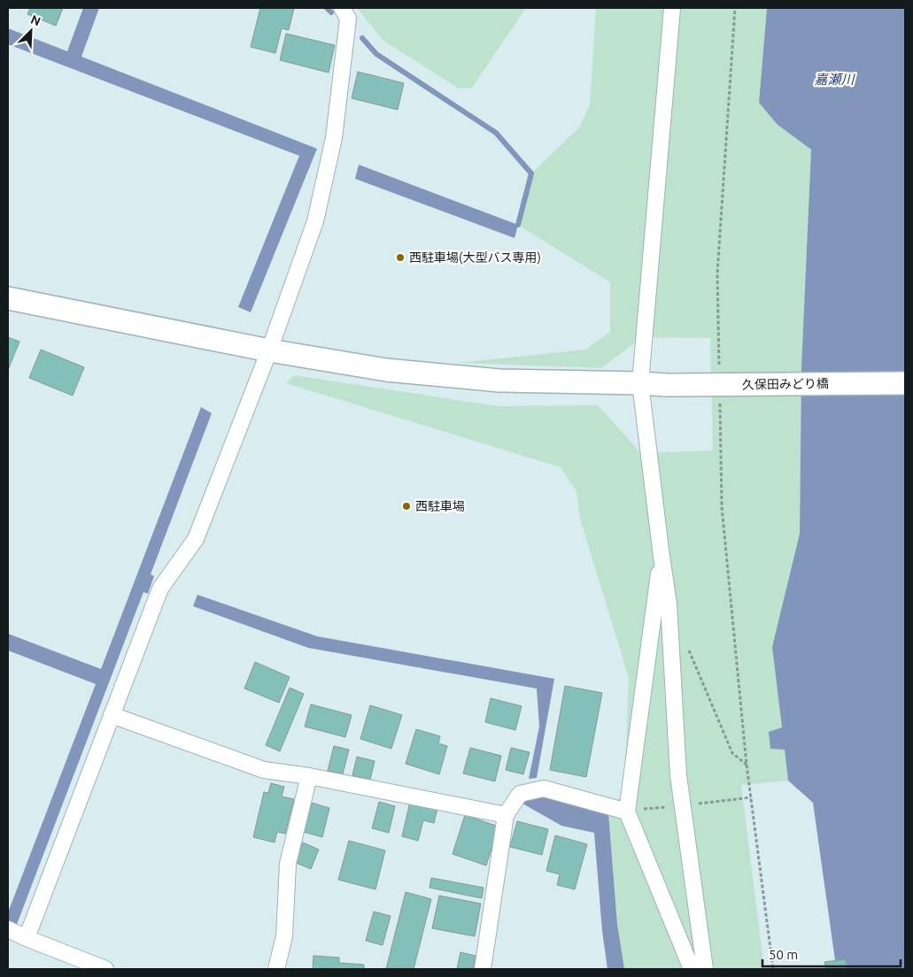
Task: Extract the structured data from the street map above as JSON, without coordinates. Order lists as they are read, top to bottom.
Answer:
{
  "streets": {
    "street": ["久保田みどり橋"]
  },
  "water": ["嘉瀬川"],
  "places": ["西駐車場(大型バス専用)", "西駐車場"],
  "scale_bar": "50 m",
  "north": "top right"
}
